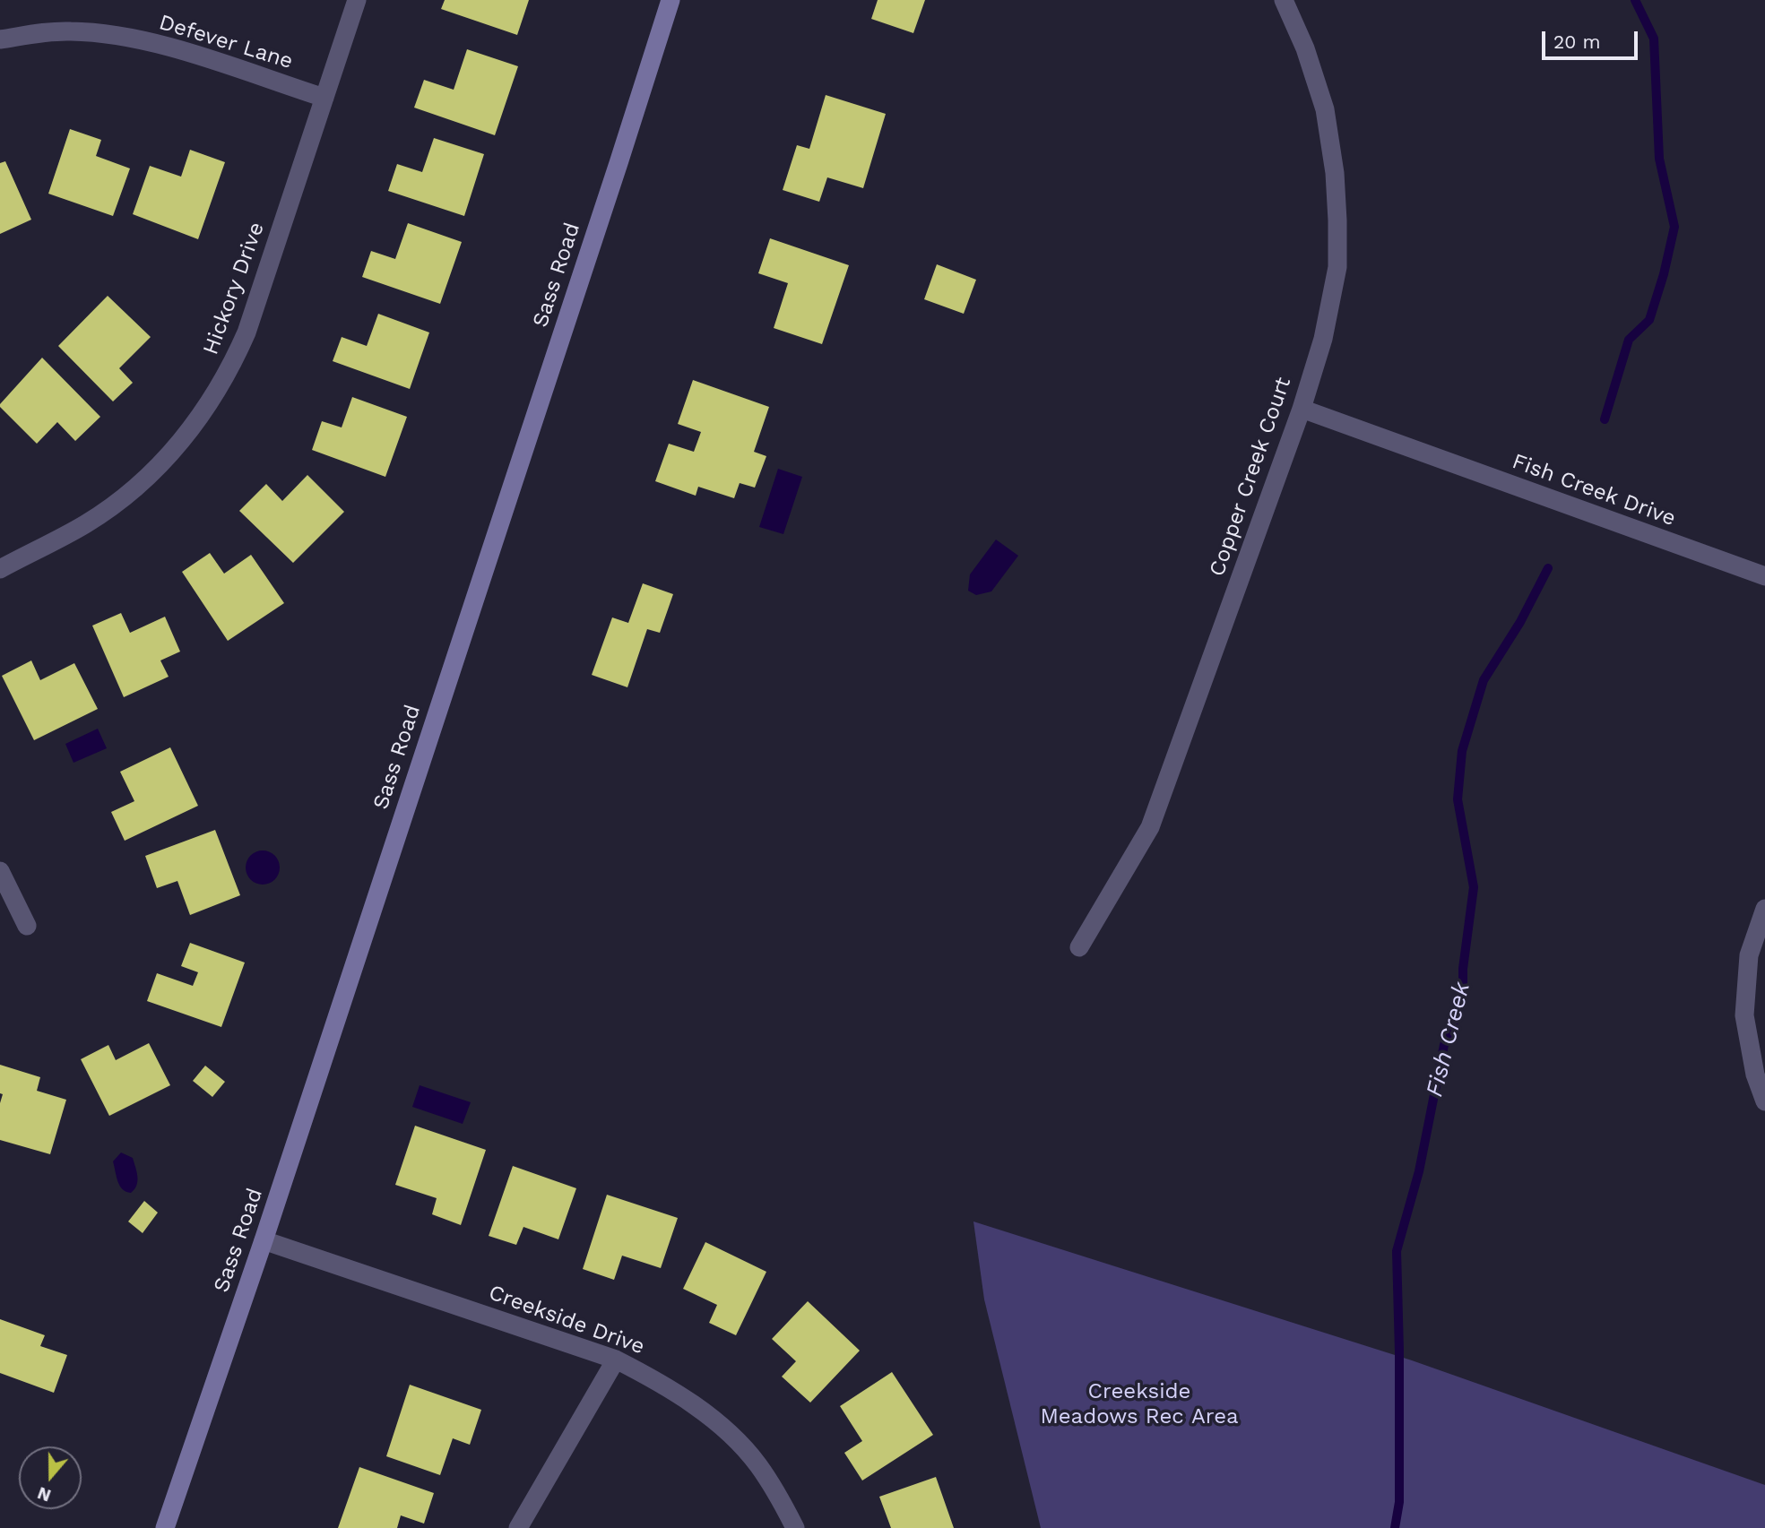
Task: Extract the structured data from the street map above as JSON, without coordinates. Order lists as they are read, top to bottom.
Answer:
{
  "streets": {
    "street": [
      "Defever Lane",
      "Sass Road",
      "Hickory Drive",
      "Copper Creek Court",
      "Fish Creek Drive",
      "Creekside Drive"
    ]
  },
  "crossings": [
    ["Defever Lane", "Hickory Drive"],
    ["Sass Road", "Creekside Drive"],
    ["Copper Creek Court", "Fish Creek Drive"]
  ],
  "water": ["Fish Creek"],
  "parks": ["Creekside Meadows Rec Area"],
  "scale_bar": "20 m",
  "north": "bottom"
}
